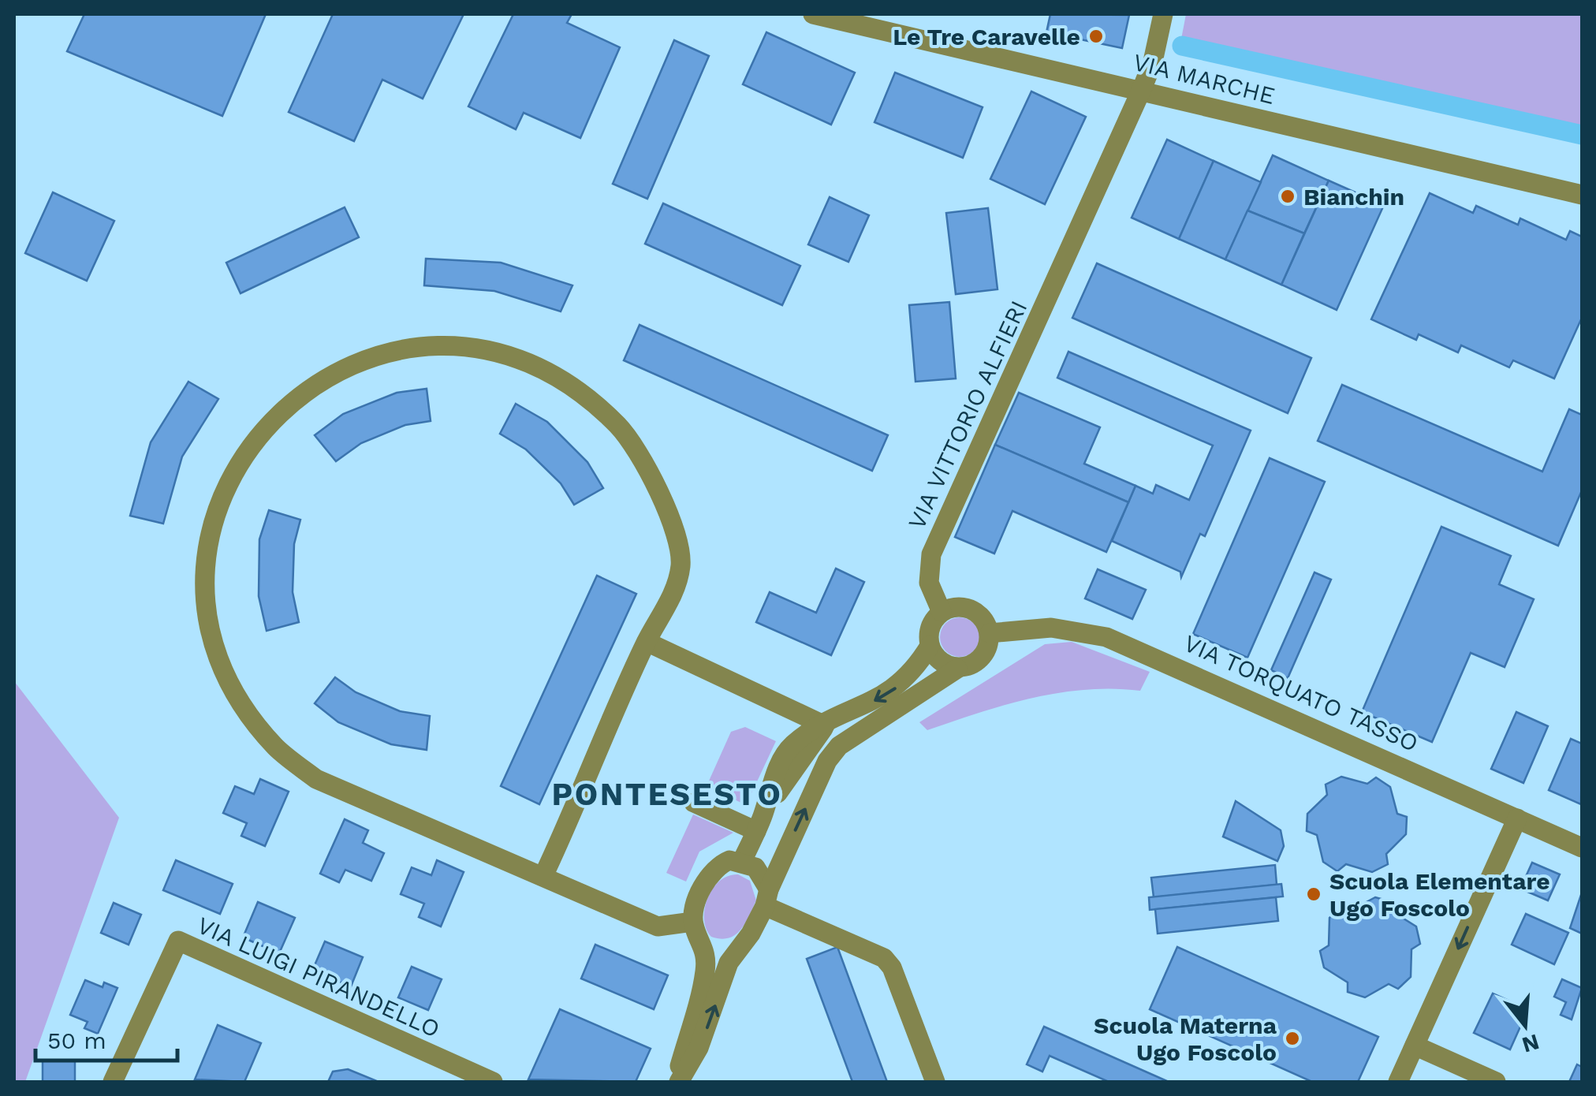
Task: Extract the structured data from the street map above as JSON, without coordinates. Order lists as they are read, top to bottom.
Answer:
{
  "streets": {
    "street": [
      "VIA MARCHE",
      "VIA VITTORIO ALFIERI",
      "VIA TORQUATO TASSO",
      "VIA LUIGI PIRANDELLO"
    ]
  },
  "crossings": [
    ["VIA MARCHE", "VIA VITTORIO ALFIERI"],
    ["VIA VITTORIO ALFIERI", "VIA TORQUATO TASSO"]
  ],
  "districts": ["PONTESESTO"],
  "places": [
    "Le Tre Caravelle",
    "Bianchin",
    "Scuola Elementare Ugo Foscolo",
    "Scuola Materna Ugo Foscolo"
  ],
  "scale_bar": "50 m",
  "north": "bottom"
}
